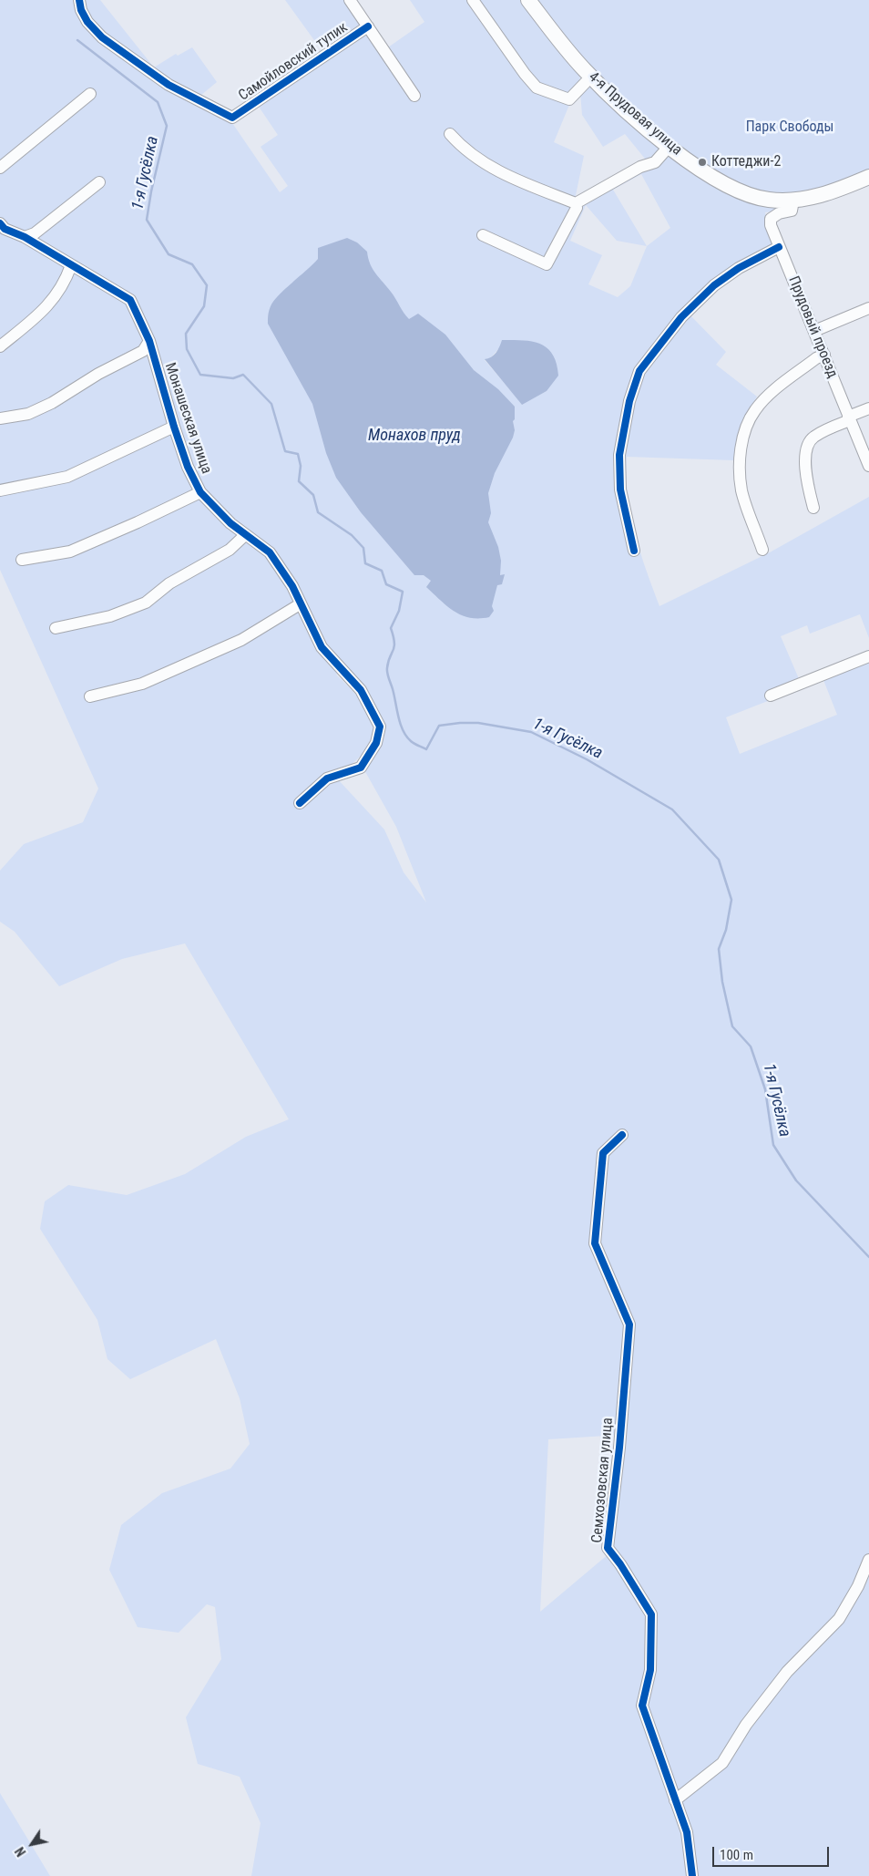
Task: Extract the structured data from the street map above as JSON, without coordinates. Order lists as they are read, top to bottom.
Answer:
{
  "streets": {
    "main road": ["4-я Прудовая улица"],
    "street": [
      "Самойловский тупик",
      "Прудовый проезд",
      "Монашеская улица",
      "Семхозовская улица"
    ]
  },
  "crossings": [
    ["4-я Прудовая улица", "Прудовый проезд"]
  ],
  "water": ["1-я Гусёлка", "Монахов пруд"],
  "parks": ["Парк Свободы"],
  "places": ["Коттеджи-2"],
  "scale_bar": "100 m",
  "north": "bottom left"
}
